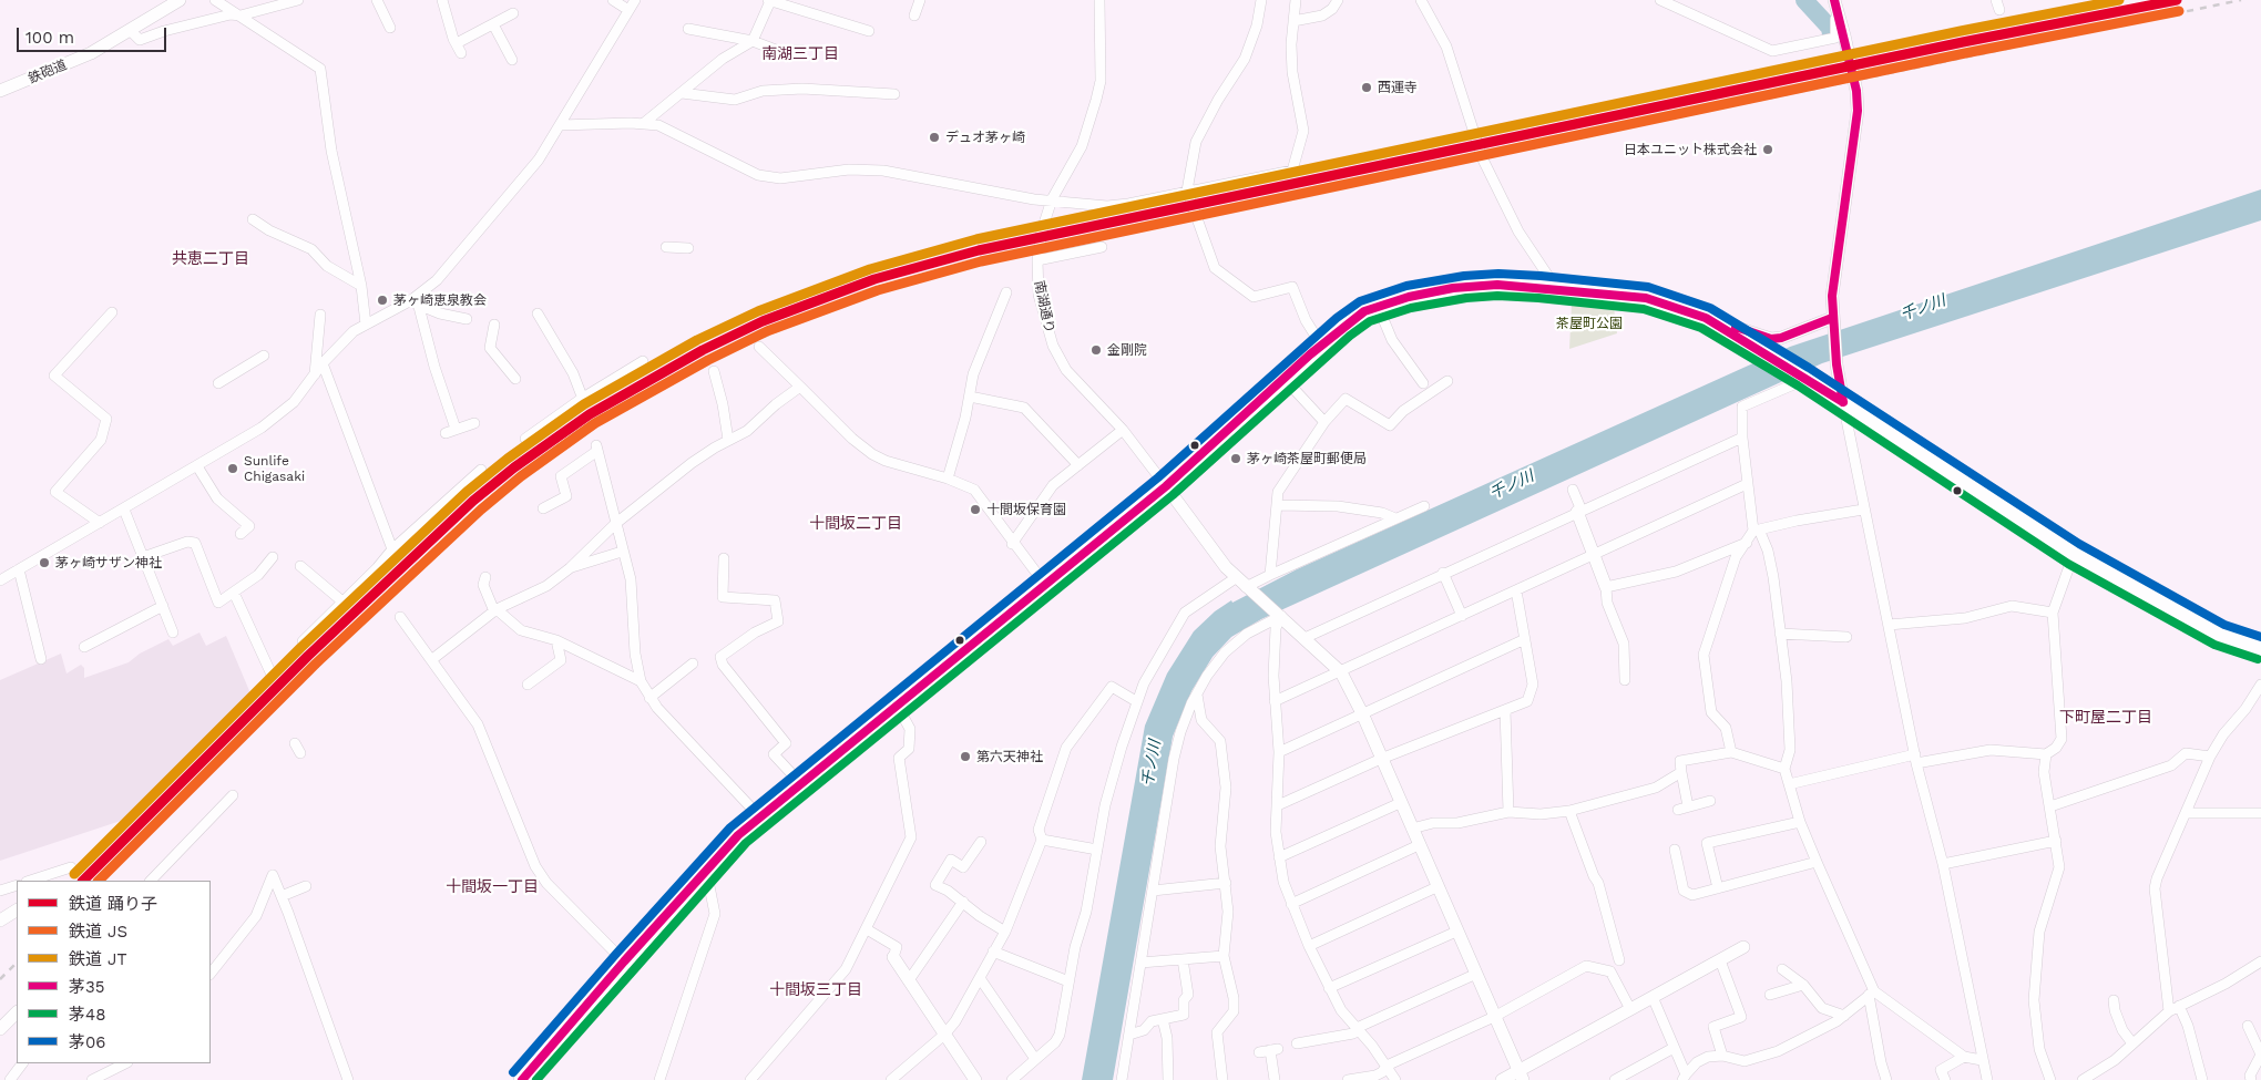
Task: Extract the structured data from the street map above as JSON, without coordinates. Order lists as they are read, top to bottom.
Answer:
{
  "streets": {
    "street": ["鉄砲道", "南湖通り"]
  },
  "districts": [
    "南湖三丁目",
    "共恵二丁目",
    "十間坂二丁目",
    "下町屋二丁目",
    "十間坂一丁目",
    "十間坂三丁目"
  ],
  "water": ["千ノ川"],
  "parks": ["茶屋町公園"],
  "places": [
    "西運寺",
    "デュオ茅ヶ崎",
    "日本ユニット株式会社",
    "茅ヶ崎恵泉教会",
    "金剛院",
    "茅ヶ崎茶屋町郵便局",
    "Sunlife Chigasaki",
    "十間坂保育園",
    "茅ヶ崎サザン神社",
    "第六天神社"
  ],
  "lines": [
    "rail line 踊り子",
    "rail line JT",
    "transit line 茅35",
    "rail line JS",
    "transit line 茅06",
    "transit line 茅48"
  ],
  "legend": [
    "鉄道 踊り子",
    "鉄道 JS",
    "鉄道 JT",
    "茅35",
    "茅48",
    "茅06"
  ],
  "scale_bar": "100 m"
}
